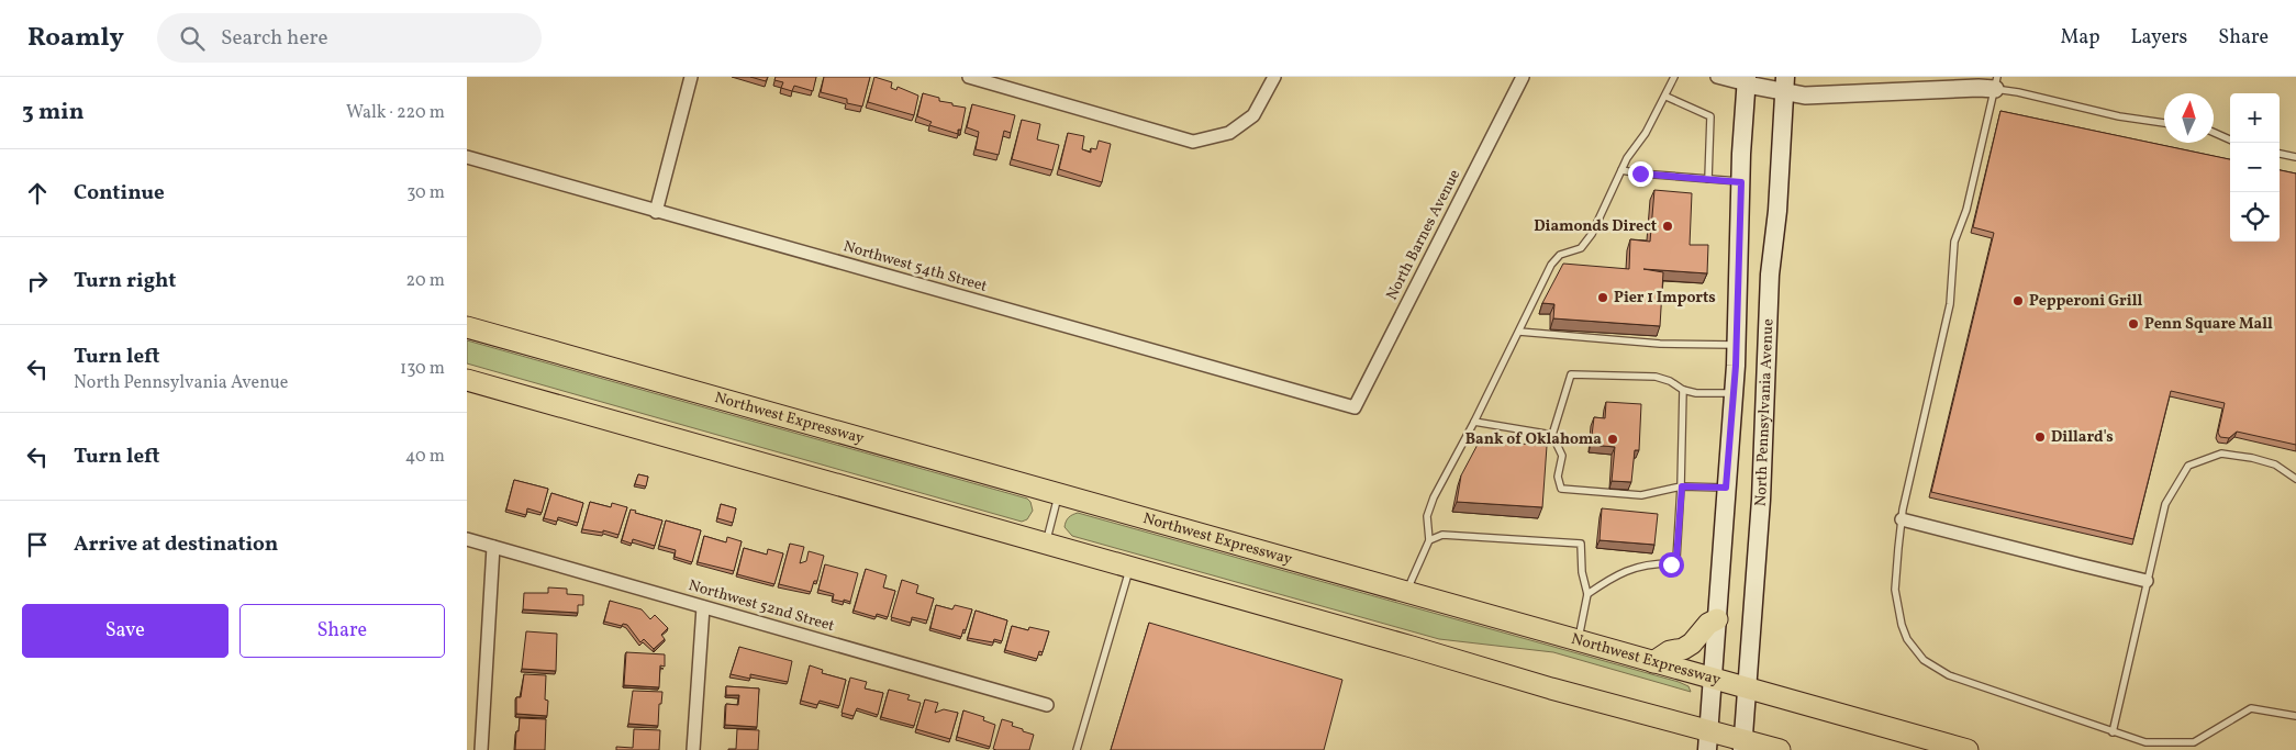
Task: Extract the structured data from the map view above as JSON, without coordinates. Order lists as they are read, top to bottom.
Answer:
{
  "streets": {
    "highway": ["Northwest Expressway"],
    "main road": ["North Pennsylvania Avenue"],
    "street": ["North Barnes Avenue", "Northwest 54th Street", "Northwest 52nd Street"]
  },
  "crossings": [
    ["North Barnes Avenue", "Northwest 54th Street"],
    ["North Pennsylvania Avenue", "Northwest Expressway"]
  ],
  "places": [
    "Diamonds Direct",
    "Pier 1 Imports",
    "Pepperoni Grill",
    "Penn Square Mall",
    "Dillard's",
    "Bank of Oklahoma"
  ],
  "north": "top",
  "page": {
    "header": "Roamly",
    "search": "Search here",
    "nav": ["Map", "Layers", "Share"],
    "heading": ["3 min", "Walk · 220 m"],
    "map_buttons": ["+", "−"],
    "list": [
      ["Continue", "30 m"],
      ["Turn right", "20 m"],
      ["Turn left", "North Pennsylvania Avenue", "130 m"],
      ["Turn left", "40 m"],
      "Arrive at destination"
    ],
    "buttons": ["Save", "Share"]
  }
}
